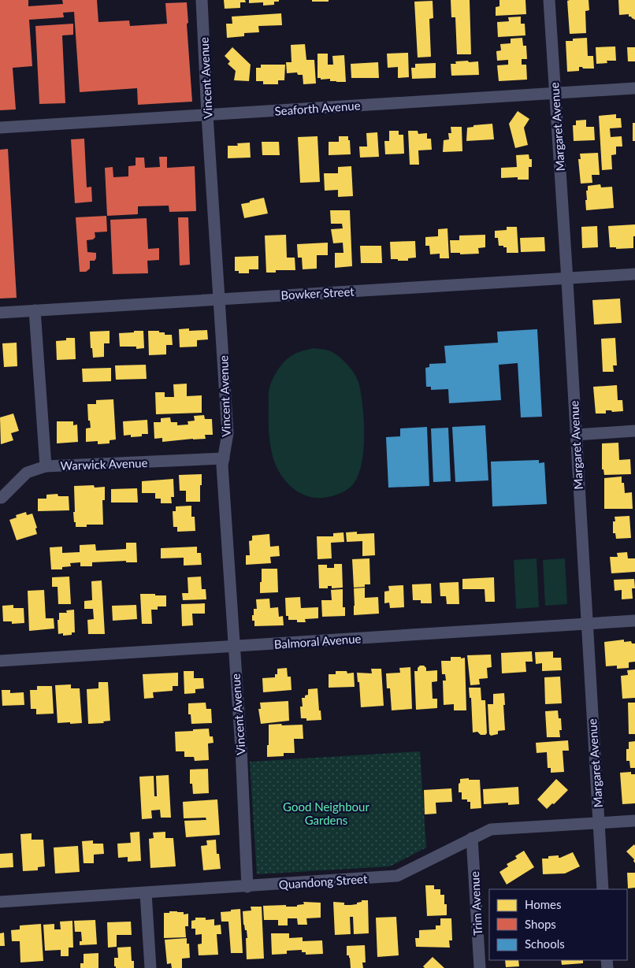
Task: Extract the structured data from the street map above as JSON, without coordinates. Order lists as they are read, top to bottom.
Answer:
{
  "streets": {
    "street": [
      "Vincent Avenue",
      "Seaforth Avenue",
      "Margaret Avenue",
      "Bowker Street",
      "Warwick Avenue",
      "Balmoral Avenue",
      "Quandong Street",
      "Trim Avenue"
    ]
  },
  "crossings": [
    ["Vincent Avenue", "Seaforth Avenue"],
    ["Vincent Avenue", "Bowker Street"],
    ["Vincent Avenue", "Warwick Avenue"],
    ["Vincent Avenue", "Balmoral Avenue"],
    ["Vincent Avenue", "Quandong Street"],
    ["Seaforth Avenue", "Margaret Avenue"],
    ["Margaret Avenue", "Bowker Street"],
    ["Margaret Avenue", "Balmoral Avenue"],
    ["Margaret Avenue", "Quandong Street"],
    ["Bowker Street", "Warwick Avenue"],
    ["Quandong Street", "Trim Avenue"]
  ],
  "parks": ["Good Neighbour Gardens"],
  "legend": ["Homes", "Shops", "Schools"]
}
